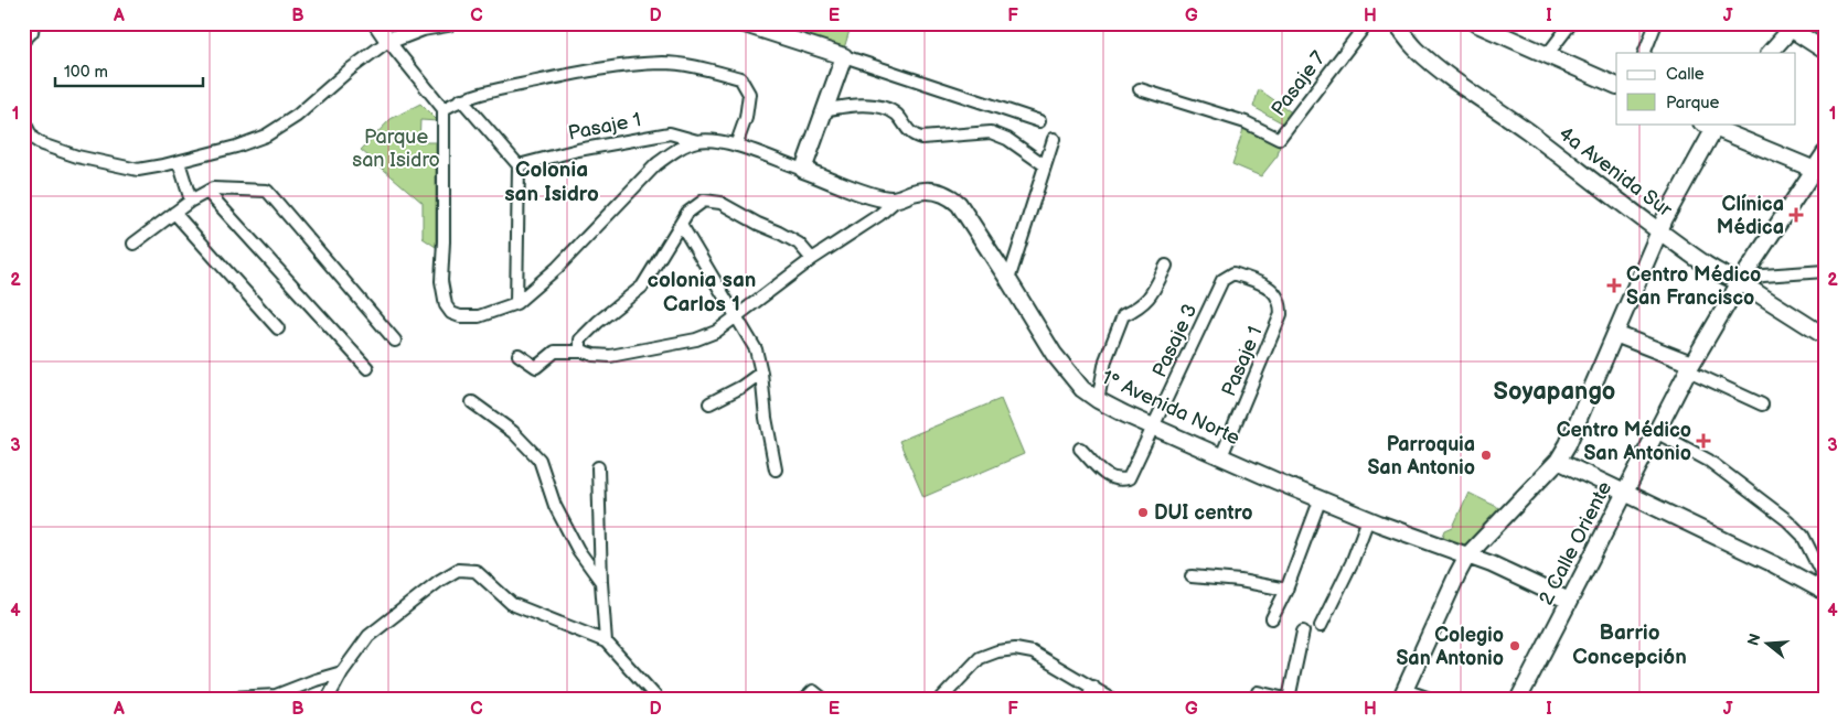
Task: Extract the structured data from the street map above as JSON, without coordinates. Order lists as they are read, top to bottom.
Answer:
{
  "streets": {
    "main road": ["4a Avenida Sur", "1° Avenida Norte", "2 Calle Oriente"],
    "street": ["Pasaje 7", "Pasaje 1", "Pasaje 3"]
  },
  "crossings": [
    ["Pasaje 1", "Pasaje 3"],
    ["Pasaje 1", "1° Avenida Norte"],
    ["4a Avenida Sur", "2 Calle Oriente"],
    ["Pasaje 3", "1° Avenida Norte"],
    ["1° Avenida Norte", "2 Calle Oriente"]
  ],
  "districts": [
    "Colonia san Isidro",
    "colonia san Carlos 1",
    "Soyapango",
    "Barrio Concepción"
  ],
  "parks": ["Parque san Isidro"],
  "places": {
    "health": ["Clínica Médica", "Centro Médico San Francisco", "Centro Médico San Antonio"],
    "other": ["Parroquia San Antonio", "DUI centro", "Colegio San Antonio"]
  },
  "legend": ["Calle", "Parque"],
  "scale_bar": "100 m",
  "north": "left",
  "grid": {
    "columns": [
      "A",
      "B",
      "C",
      "D",
      "E",
      "F",
      "G",
      "H",
      "I",
      "J"
    ],
    "rows": [
      "1",
      "2",
      "3",
      "4"
    ]
  }
}
